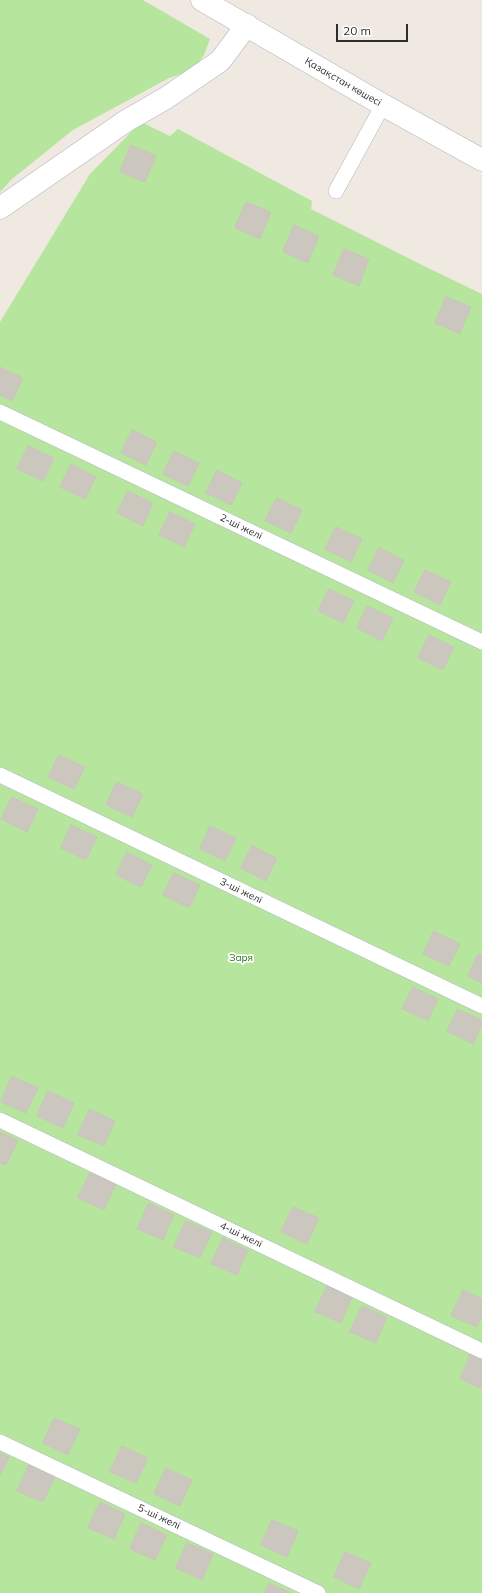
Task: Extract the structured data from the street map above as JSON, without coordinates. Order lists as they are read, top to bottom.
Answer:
{
  "streets": {
    "street": ["Қазақстан көшесі"],
    "lane": [
      "2-ші желі",
      "3-ші желі",
      "4-ші желі",
      "5-ші желі"
    ]
  },
  "parks": ["Заря"],
  "scale_bar": "20 m"
}
